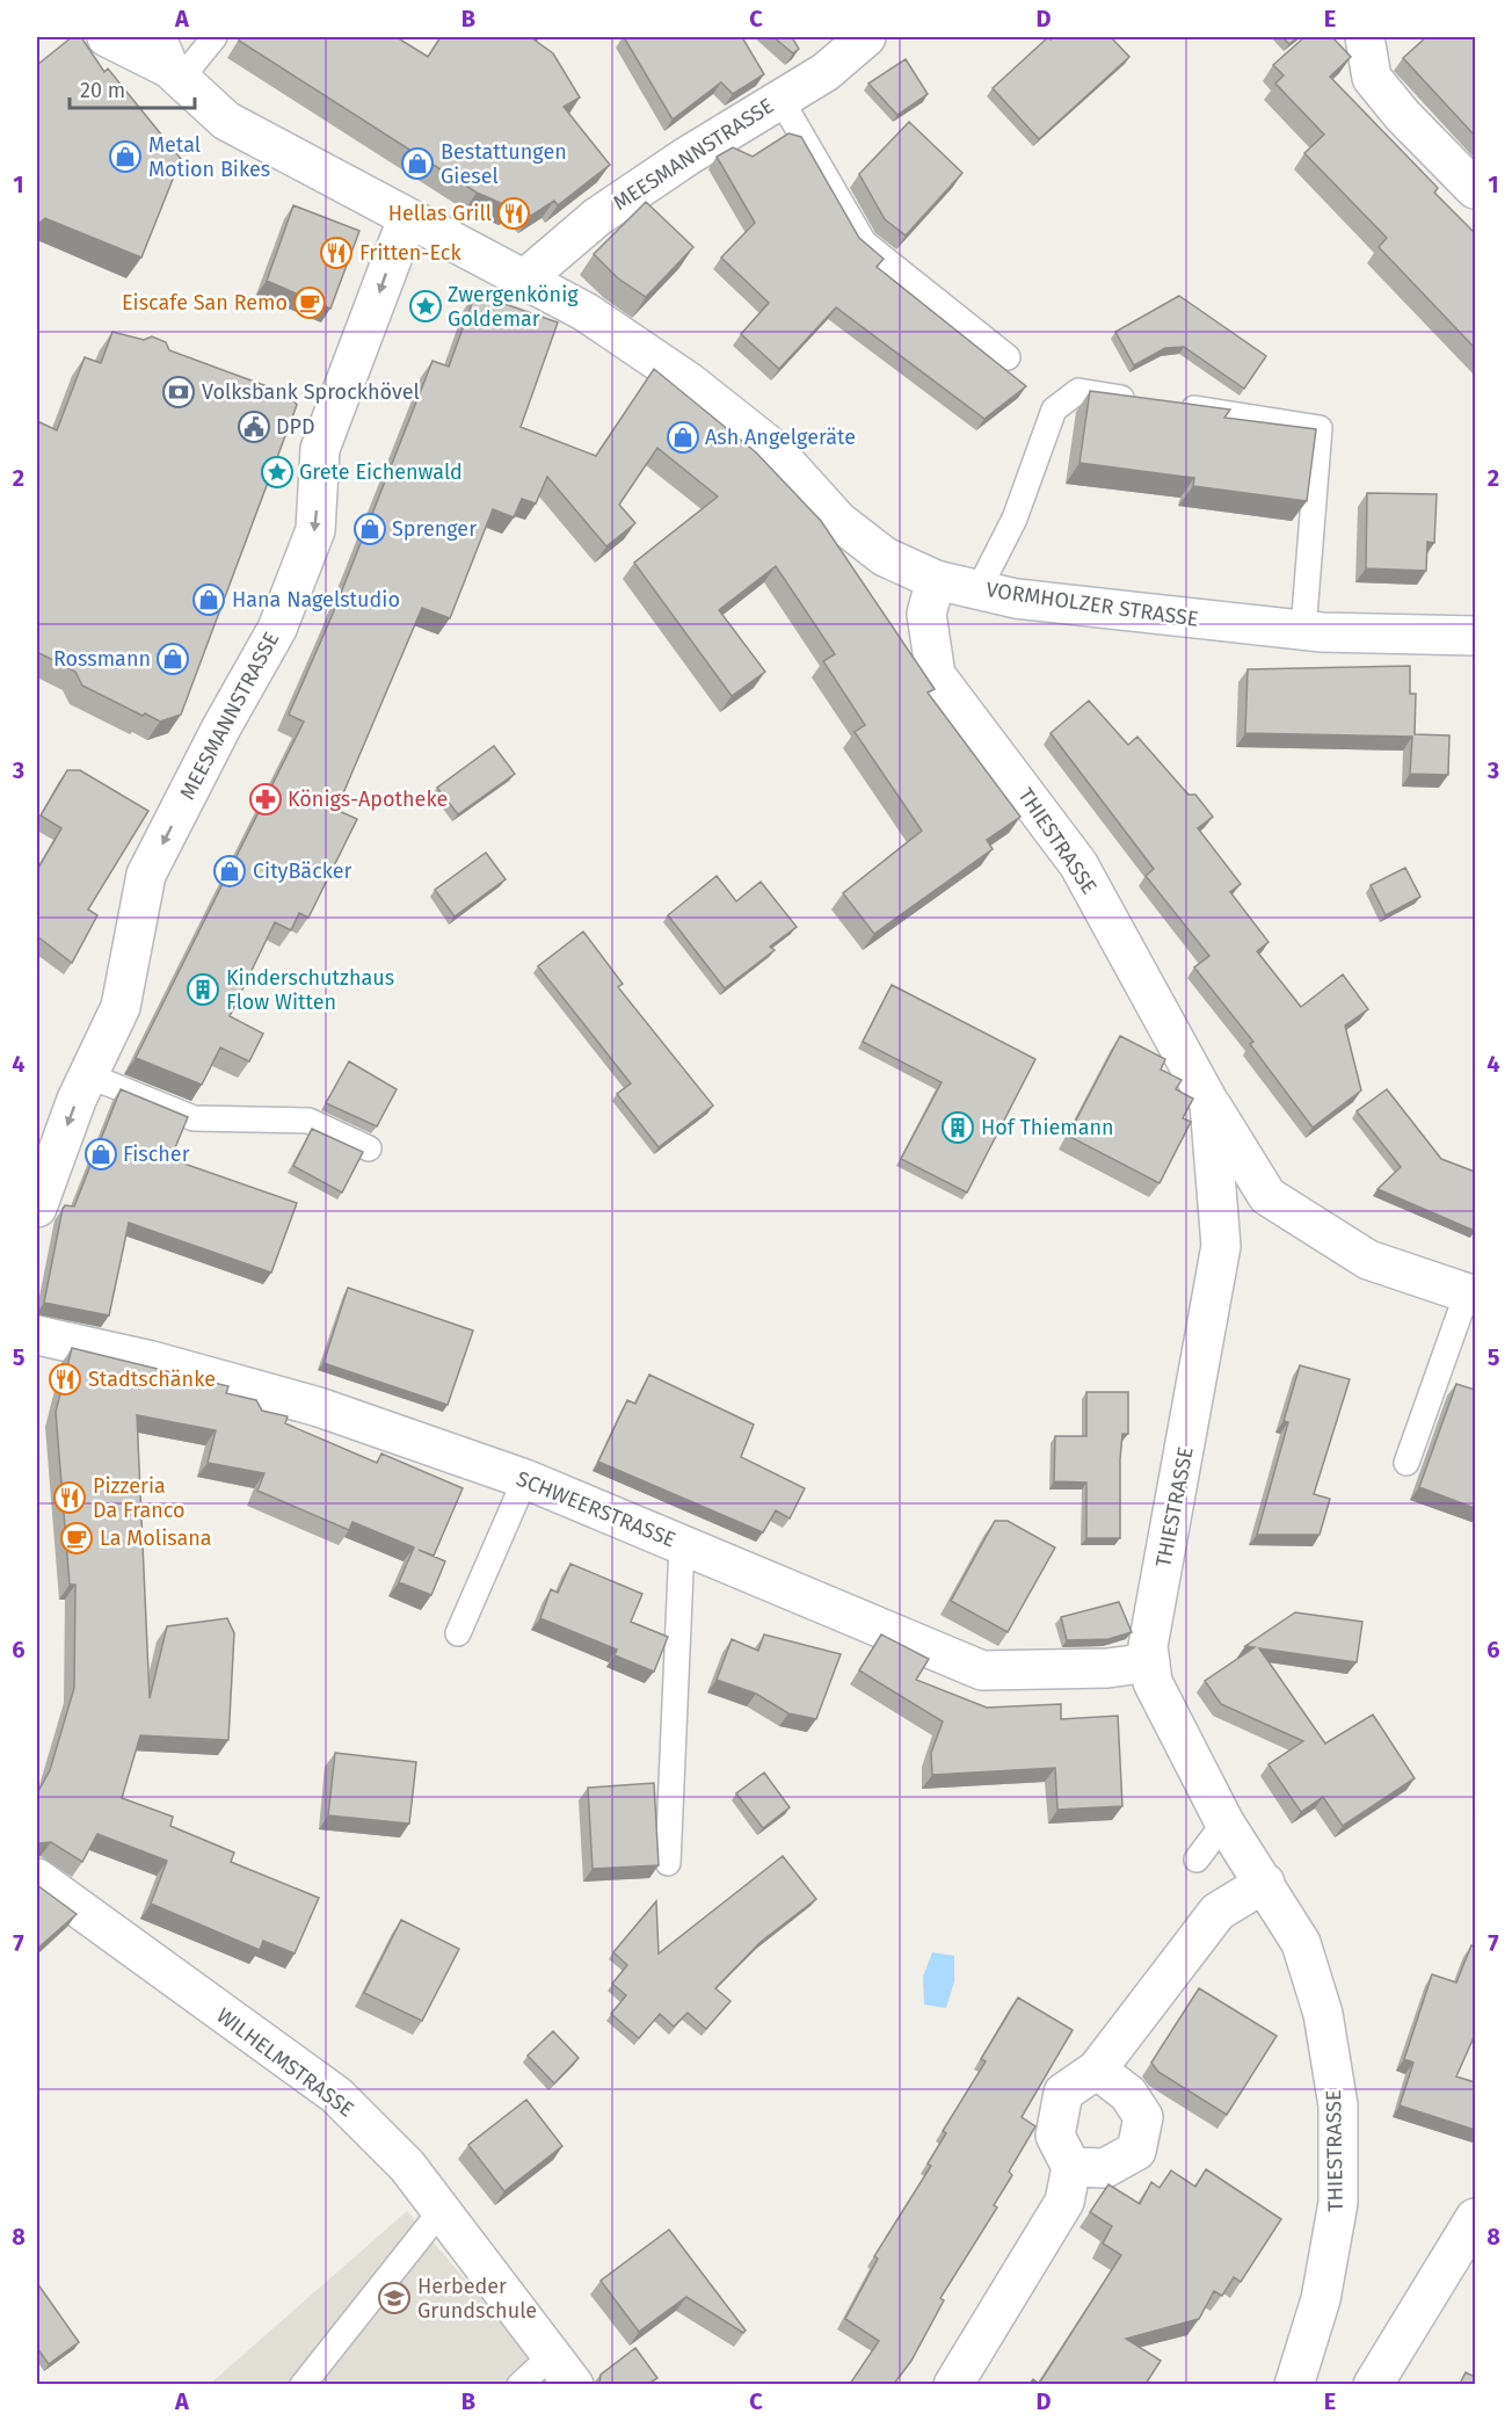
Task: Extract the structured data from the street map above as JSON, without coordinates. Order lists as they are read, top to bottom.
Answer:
{
  "streets": {
    "street": [
      "MEESMANNSTRASSE",
      "VORMHOLZER STRASSE",
      "THIESTRASSE",
      "SCHWEERSTRASSE",
      "WILHELMSTRASSE"
    ]
  },
  "crossings": [
    ["MEESMANNSTRASSE", "VORMHOLZER STRASSE"],
    ["VORMHOLZER STRASSE", "THIESTRASSE"],
    ["THIESTRASSE", "SCHWEERSTRASSE"]
  ],
  "one_way": ["MEESMANNSTRASSE"],
  "places": {
    "shop": [
      "Metal Motion Bikes",
      "Bestattungen Giesel",
      "Ash Angelgeräte",
      "Sprenger",
      "Hana Nagelstudio",
      "Rossmann",
      "CityBäcker",
      "Fischer"
    ],
    "restaurant": [
      "Hellas Grill",
      "Fritten-Eck",
      "Stadtschänke",
      "Pizzeria Da Franco"
    ],
    "cafe": ["Eiscafe San Remo", "La Molisana"],
    "place": ["Zwergenkönig Goldemar", "Grete Eichenwald"],
    "bank": ["Volksbank Sprockhövel"],
    "public building": ["DPD"],
    "pharmacy": ["Königs-Apotheke"],
    "building": ["Kinderschutzhaus Flow Witten", "Hof Thiemann"],
    "school or university": ["Herbeder Grundschule"]
  },
  "scale_bar": "20 m",
  "grid": {
    "columns": [
      "A",
      "B",
      "C",
      "D",
      "E"
    ],
    "rows": [
      "1",
      "2",
      "3",
      "4",
      "5",
      "6",
      "7",
      "8"
    ]
  }
}
